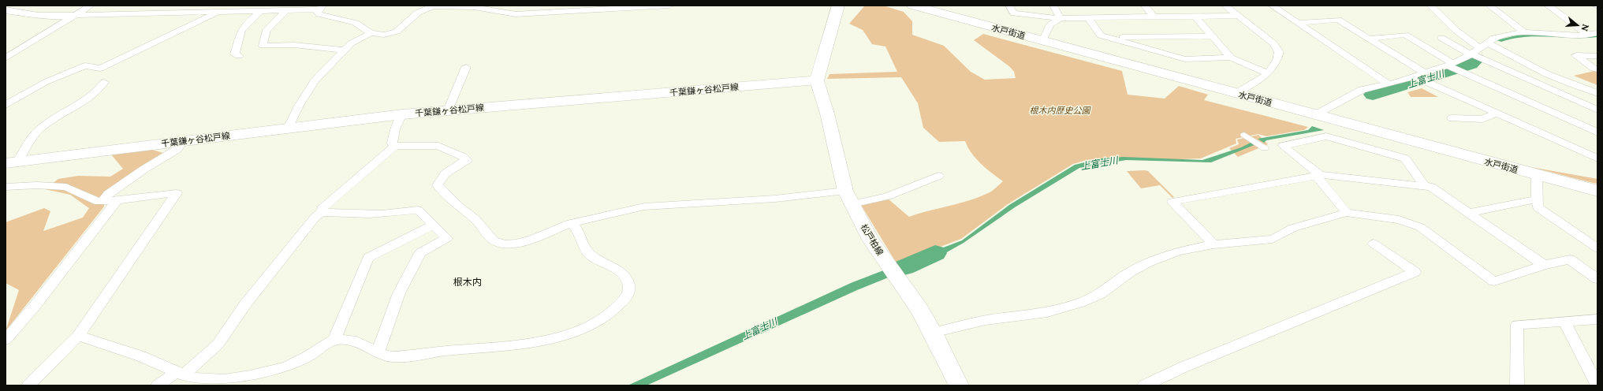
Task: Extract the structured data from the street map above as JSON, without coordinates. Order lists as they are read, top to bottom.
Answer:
{
  "streets": {
    "main road": ["水戸街道", "千葉鎌ヶ谷松戸線", "松戸柏線"]
  },
  "crossings": [
    ["千葉鎌ヶ谷松戸線", "松戸柏線"]
  ],
  "districts": ["根木内"],
  "water": ["上富士川"],
  "parks": ["根木内歴史公園"],
  "north": "right"
}
